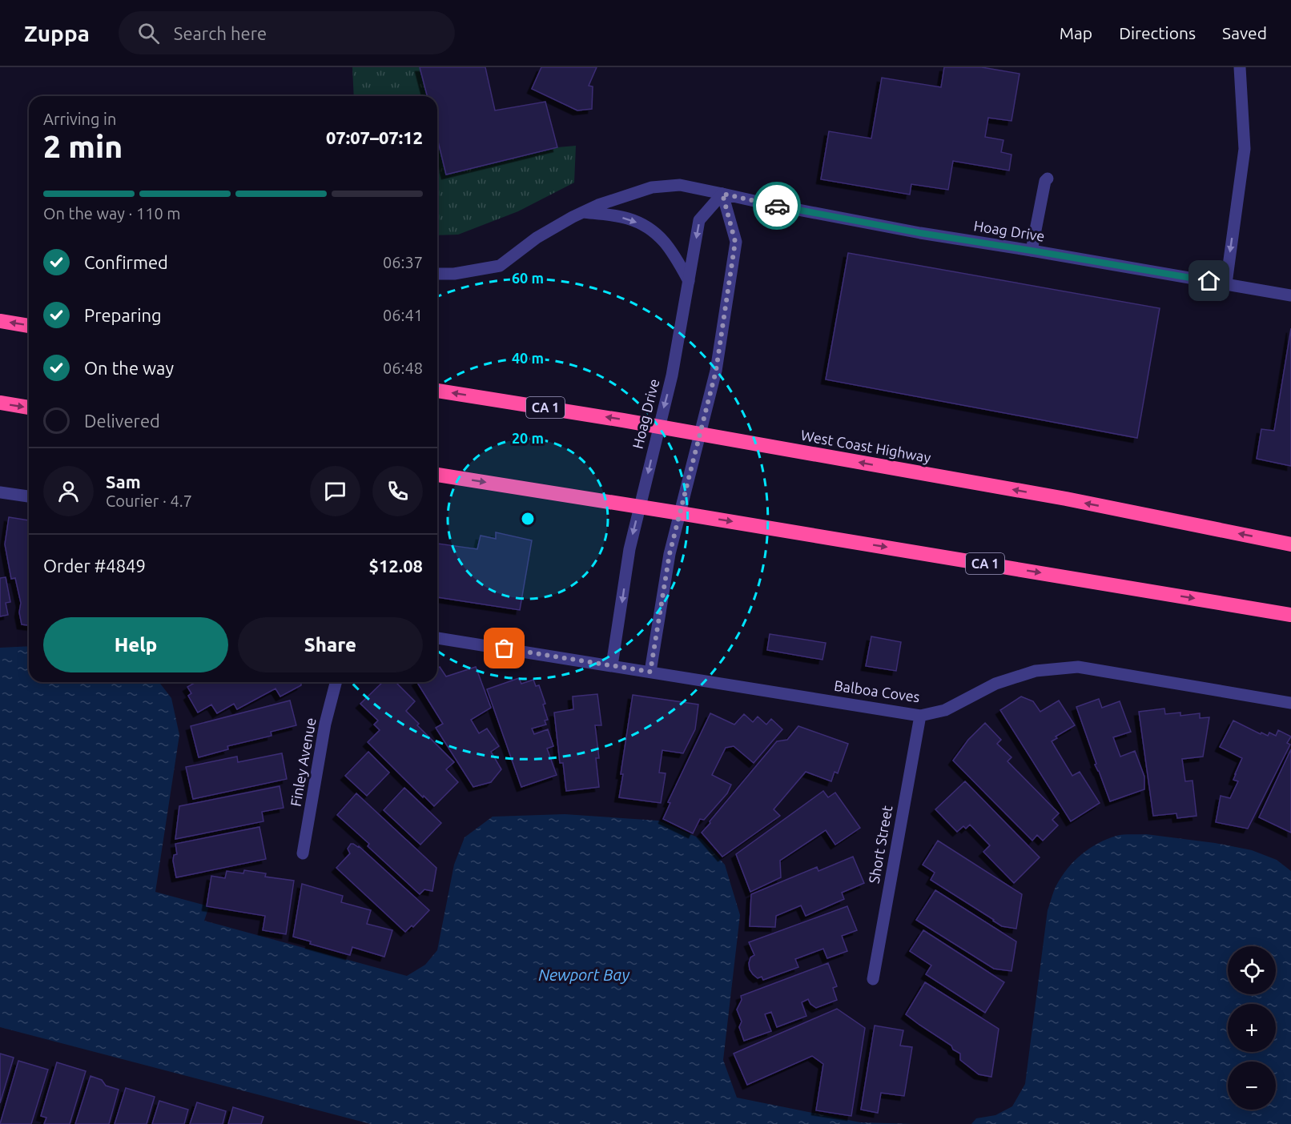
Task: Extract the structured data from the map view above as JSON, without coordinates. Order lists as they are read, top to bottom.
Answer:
{
  "streets": {
    "highway": ["CA 1", "West Coast Highway"],
    "street": [
      "Hoag Drive",
      "Balboa Coves",
      "Finley Avenue",
      "Short Street"
    ]
  },
  "crossings": [
    ["Hoag Drive", "CA 1"],
    ["Hoag Drive", "West Coast Highway"],
    ["Balboa Coves", "Short Street"]
  ],
  "water": ["Newport Bay"],
  "page": {
    "header": "Zuppa",
    "search": "Search here",
    "nav": ["Map", "Directions", "Saved"],
    "heading": ["2 min", "Arriving in", "07:07–07:12"],
    "panel": [
      "Sam",
      "Courier · 4.7",
      "Order #4849",
      "$12.08"
    ],
    "bar": "On the way · 110 m",
    "list": [
      ["Confirmed", "06:37"],
      ["Preparing", "06:41"],
      ["On the way", "06:48"],
      "Delivered"
    ],
    "buttons": ["Help", "Share"],
    "map_buttons": ["+", "−"]
  },
  "rings": ["60 m", "40 m", "20 m"]
}
